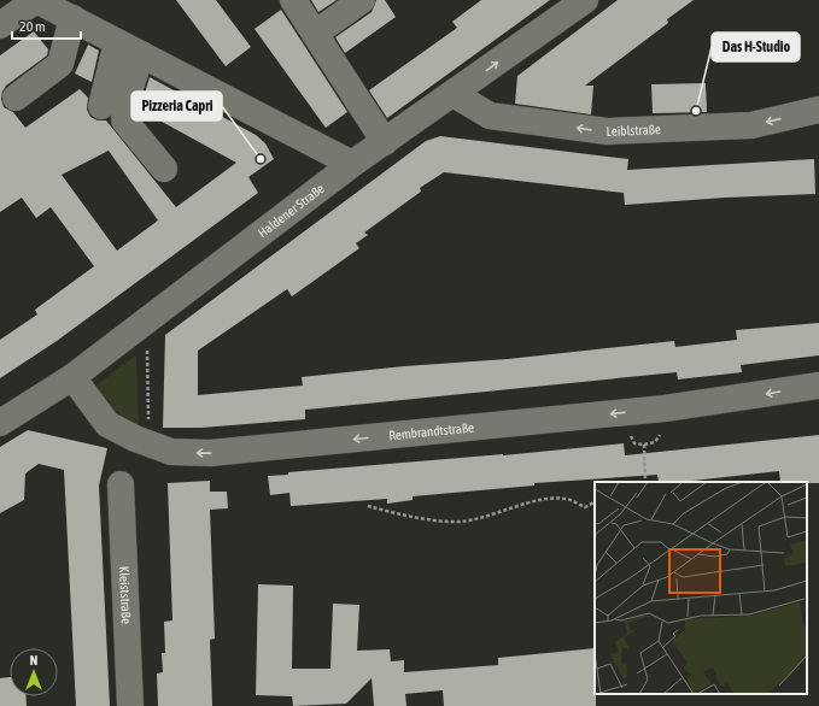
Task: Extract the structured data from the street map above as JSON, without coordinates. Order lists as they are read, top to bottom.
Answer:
{
  "streets": {
    "street": [
      "Leiblstraße",
      "Haldener Straße",
      "Rembrandtstraße",
      "Kleiststraße"
    ]
  },
  "crossings": [
    ["Leiblstraße", "Haldener Straße"],
    ["Haldener Straße", "Rembrandtstraße"]
  ],
  "one_way": ["Leiblstraße", "Rembrandtstraße"],
  "places": ["Das H-Studio", "Pizzeria Capri"],
  "scale_bar": "20 m",
  "north": "top"
}
